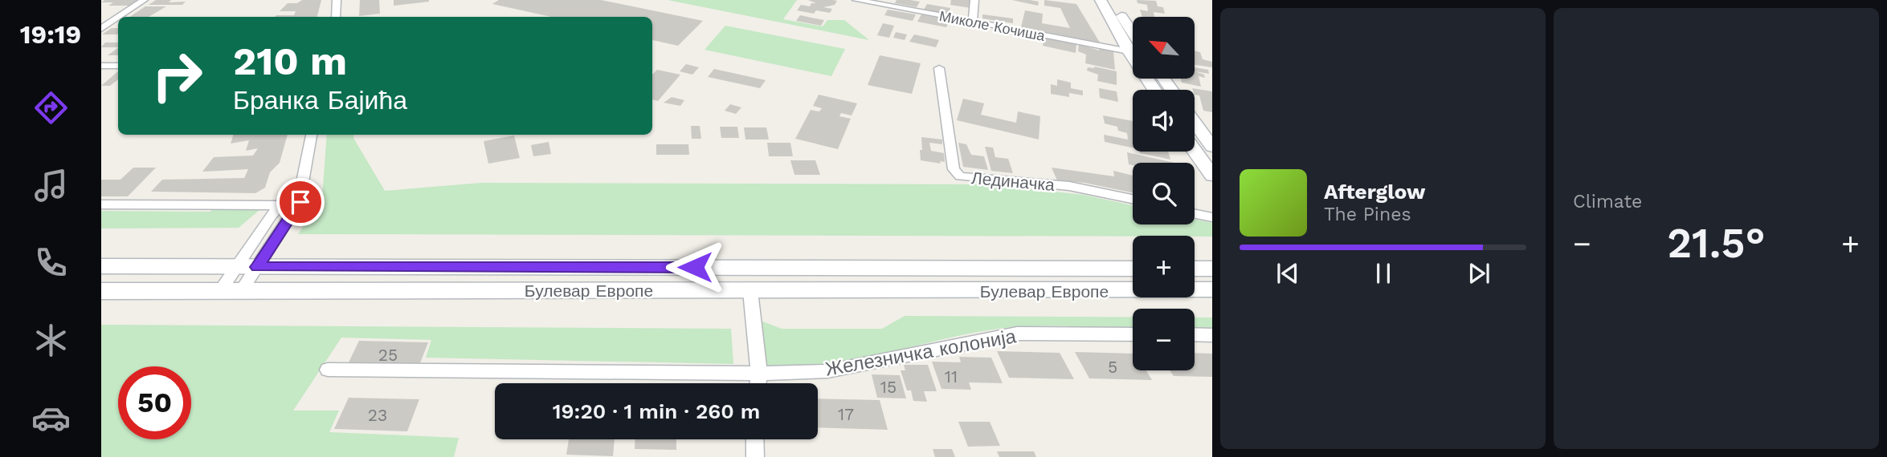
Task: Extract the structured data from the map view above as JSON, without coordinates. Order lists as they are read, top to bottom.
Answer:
{
  "streets": {
    "main road": ["Булевар Европе"],
    "street": ["Миколе Кочиша", "Лединачка", "Железничка колонија"]
  },
  "house_numbers": [
    "25",
    "5",
    "11",
    "15",
    "17",
    "23"
  ],
  "north": "top left",
  "page": {
    "tabs": "19:19",
    "tile": "Climate",
    "map_buttons": ["+", "−"],
    "turn": ["210 m", "Бранка Бајића"],
    "song": ["Afterglow", "The Pines"],
    "heat": ["−", "21.5°", "+"],
    "limit": "50",
    "trip": "19:20 · 1 min · 260 m"
  }
}
